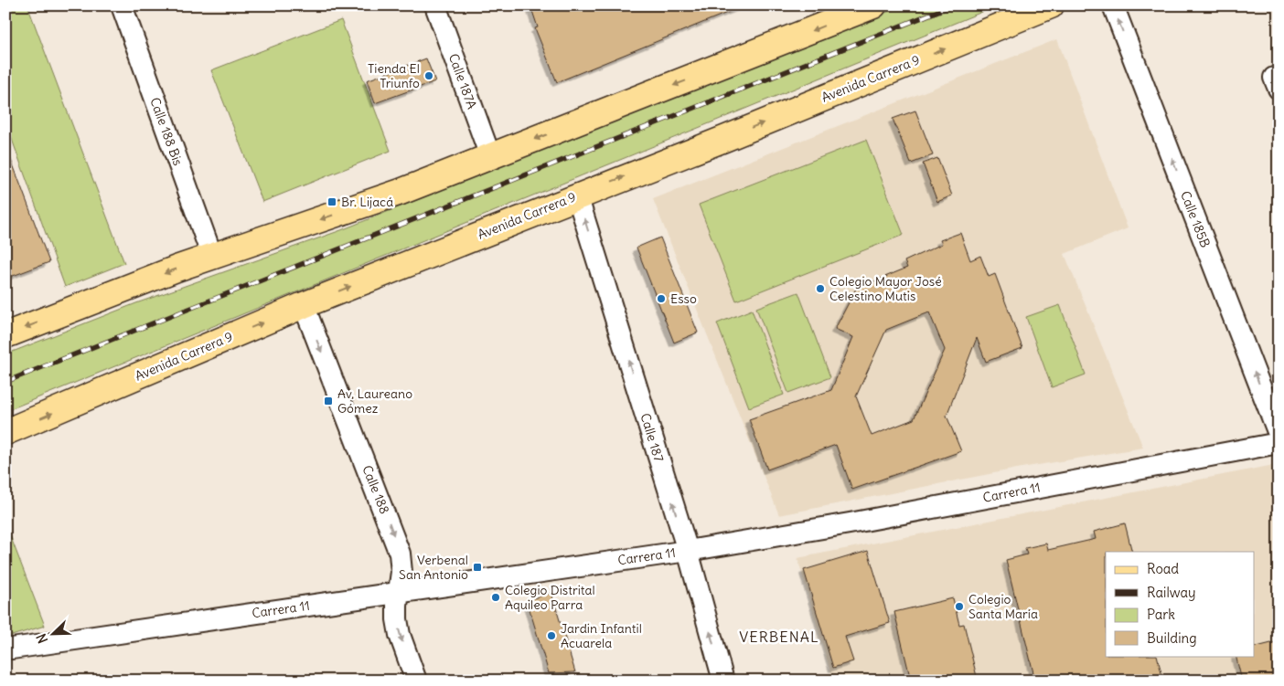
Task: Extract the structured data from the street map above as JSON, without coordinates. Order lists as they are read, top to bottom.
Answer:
{
  "streets": {
    "main road": ["Avenida Carrera 9"],
    "street": [
      "Calle 187A",
      "Calle 188 Bis",
      "Calle 185B",
      "Calle 187",
      "Calle 188",
      "Carrera 11"
    ]
  },
  "crossings": [
    ["Avenida Carrera 9", "Calle 187"],
    ["Avenida Carrera 9", "Calle 188"],
    ["Calle 187", "Carrera 11"],
    ["Calle 188", "Carrera 11"]
  ],
  "one_way": ["Calle 185B", "Calle 187", "Calle 188"],
  "districts": ["VERBENAL"],
  "places": {
    "other": [
      "Tienda El Triunfo",
      "Colegio Mayor José Celestino Mutis",
      "Esso",
      "Colegio Distrital Aquileo Parra",
      "Colegio Santa María",
      "Jardin Infantil Acuarela"
    ],
    "transit": ["Br. Lijacá", "Av. Laureano Gómez", "Verbenal San Antonio"]
  },
  "legend": [
    "Road",
    "Railway",
    "Park",
    "Building"
  ],
  "north": "bottom left"
}
